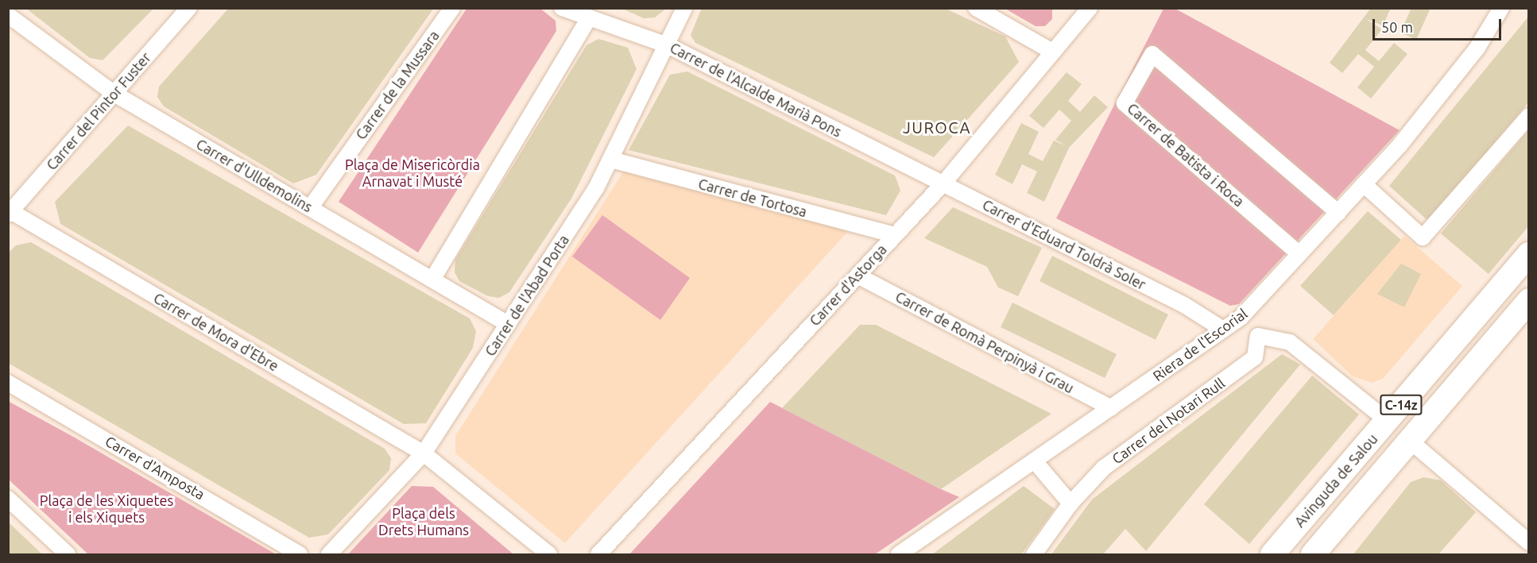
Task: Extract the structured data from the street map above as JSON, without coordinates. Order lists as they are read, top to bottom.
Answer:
{
  "streets": {
    "main road": ["C-14z", "Avinguda de Salou"],
    "street": [
      "Carrer de la Mussara",
      "Carrer de l'Alcalde Marià Pons",
      "Carrer del Pintor Fuster",
      "Carrer de Batista i Roca",
      "Carrer d'Ulldemolins",
      "Carrer de Tortosa",
      "Carrer d'Eduard Toldrà Soler",
      "Carrer d'Astorga",
      "Carrer de l'Abad Porta",
      "Carrer de Mora d'Ebre",
      "Carrer de Romà Perpinyà i Grau",
      "Riera de l'Escorial",
      "Carrer del Notari Rull",
      "Carrer d'Amposta"
    ]
  },
  "crossings": [
    ["Carrer de la Mussara", "Carrer d'Ulldemolins"],
    ["Carrer de l'Alcalde Marià Pons", "Carrer d'Eduard Toldrà Soler"],
    ["Carrer de l'Alcalde Marià Pons", "Carrer d'Astorga"],
    ["Carrer de l'Alcalde Marià Pons", "Carrer de l'Abad Porta"],
    ["Carrer del Pintor Fuster", "Carrer d'Ulldemolins"],
    ["Carrer del Pintor Fuster", "Carrer de Mora d'Ebre"],
    ["Carrer de Batista i Roca", "Riera de l'Escorial"],
    ["Carrer d'Ulldemolins", "Carrer de l'Abad Porta"],
    ["Carrer de Tortosa", "Carrer d'Astorga"],
    ["Carrer de Tortosa", "Carrer de l'Abad Porta"],
    ["Carrer d'Eduard Toldrà Soler", "Carrer d'Astorga"],
    ["Carrer d'Eduard Toldrà Soler", "Riera de l'Escorial"],
    ["Carrer d'Astorga", "Carrer de Romà Perpinyà i Grau"],
    ["Carrer de l'Abad Porta", "Carrer de Mora d'Ebre"],
    ["Carrer de Romà Perpinyà i Grau", "Riera de l'Escorial"]
  ],
  "districts": ["JUROCA"],
  "parks": ["Plaça de Misericòrdia Arnavat i Musté", "Plaça de les Xiquetes i els Xiquets", "Plaça dels Drets Humans"],
  "scale_bar": "50 m"
}
